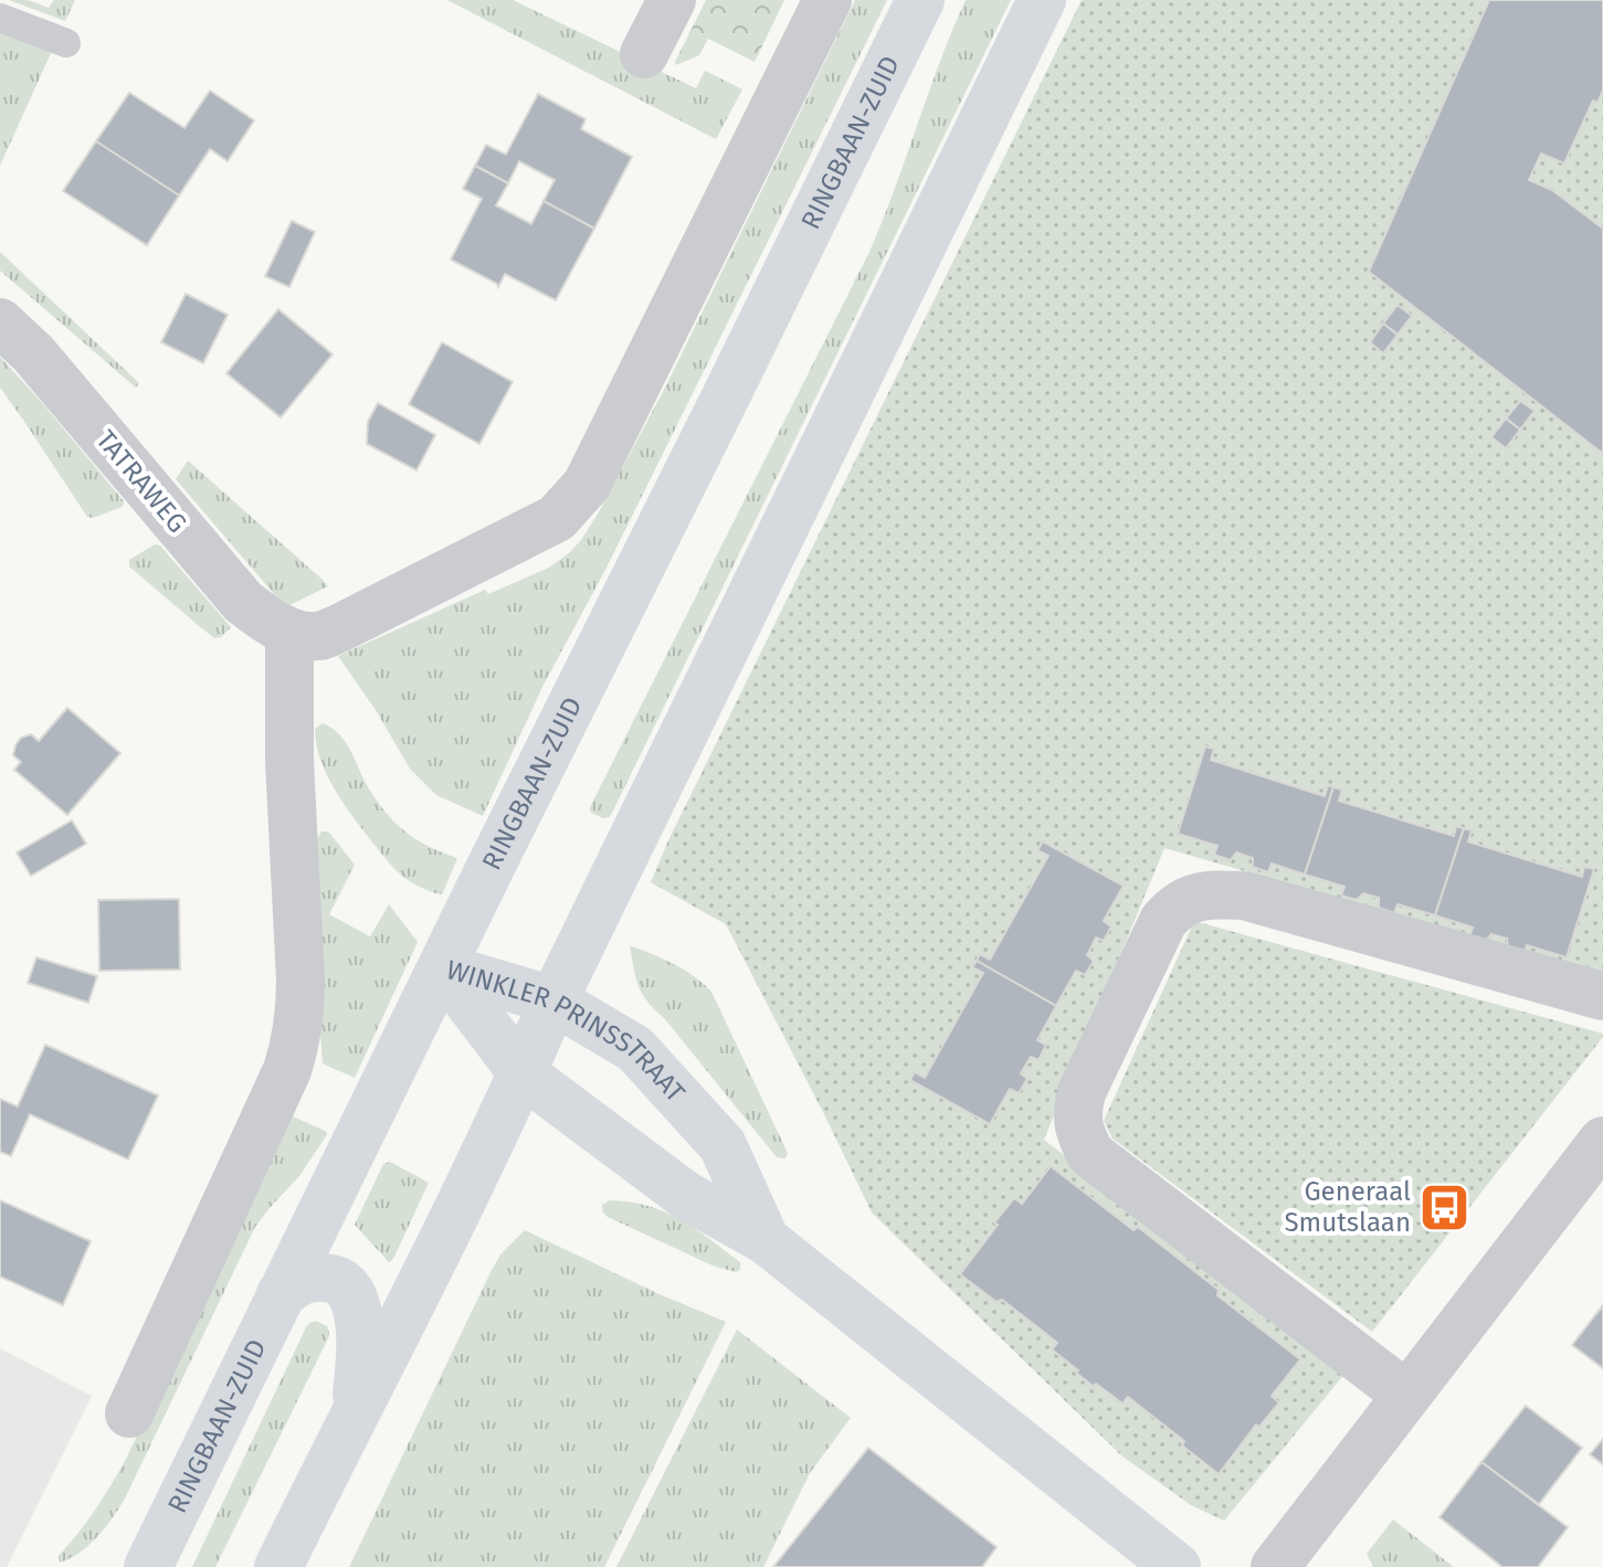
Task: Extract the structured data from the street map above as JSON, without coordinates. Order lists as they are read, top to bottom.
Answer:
{
  "streets": {
    "main road": ["RINGBAAN-ZUID", "WINKLER PRINSSTRAAT"],
    "street": ["TATRAWEG"]
  },
  "crossings": [
    ["RINGBAAN-ZUID", "WINKLER PRINSSTRAAT"]
  ],
  "places": {
    "bus stop": ["Generaal Smutslaan"]
  }
}
